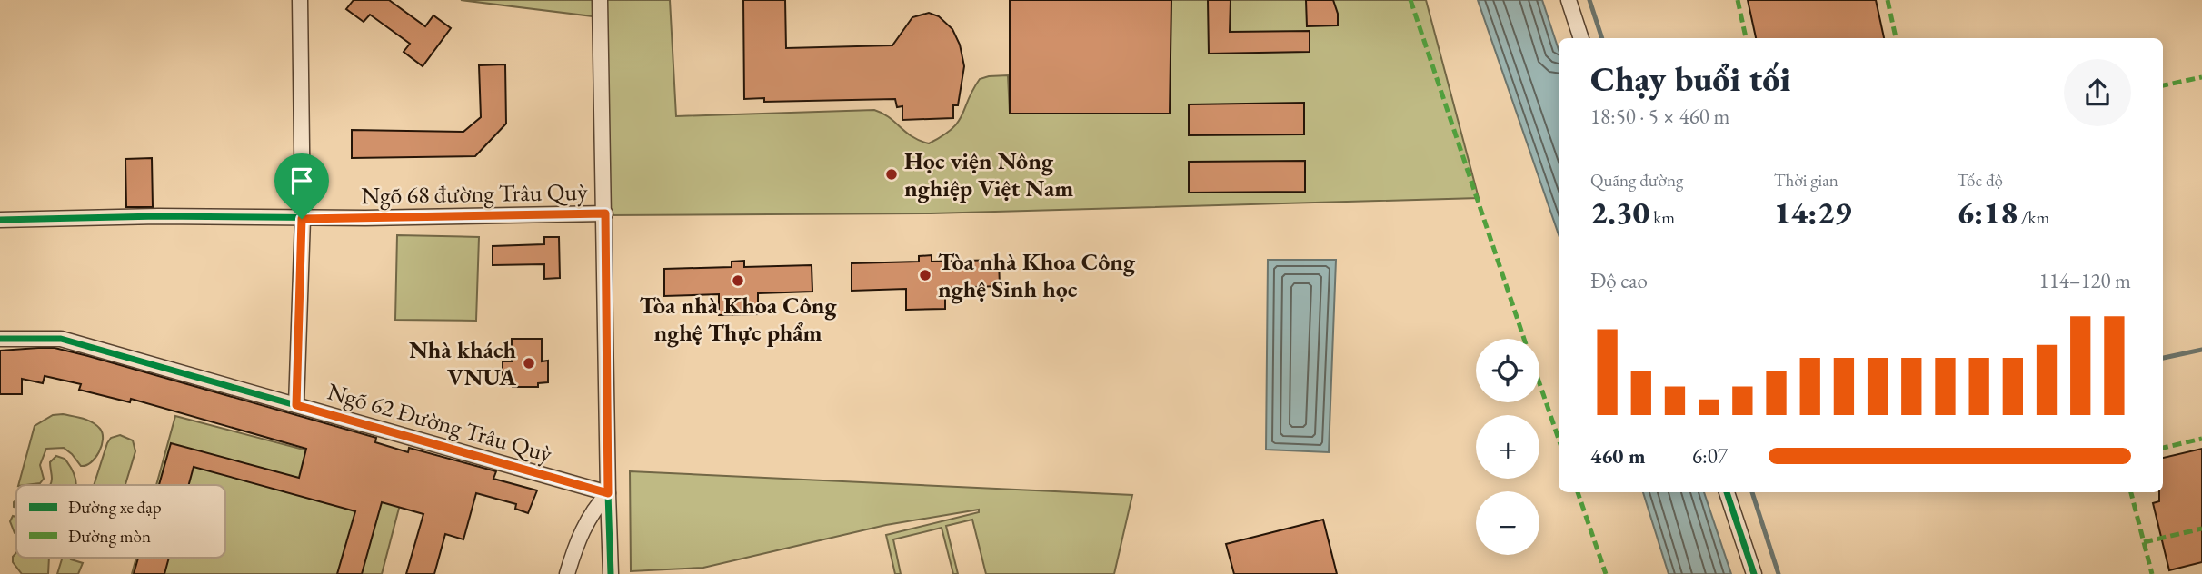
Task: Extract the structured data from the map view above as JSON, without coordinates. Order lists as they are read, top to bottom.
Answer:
{
  "streets": {
    "street": ["Ngõ 68 đường Trâu Quỳ", "Ngõ 62 Đường Trâu Quỳ"]
  },
  "places": [
    "Học viện Nông nghiệp Việt Nam",
    "Tòa nhà Khoa Công nghệ Sinh học",
    "Tòa nhà Khoa Công nghệ Thực phẩm",
    "Nhà khách VNUA"
  ],
  "legend": ["Đường xe đạp", "Đường mòn"],
  "page": {
    "heading": ["Chạy buổi tối", "18:50 · 5 × 460 m"],
    "stats": [
      ["Quãng đường", "2.30 km"],
      ["Thời gian", "14:29"],
      ["Tốc độ", "6:18 /km"]
    ],
    "chart": ["Độ cao", "114–120 m"],
    "map_buttons": ["+", "−"],
    "list": [
      {
        "name": "460 m",
        "note": "6:07"
      }
    ]
  }
}
